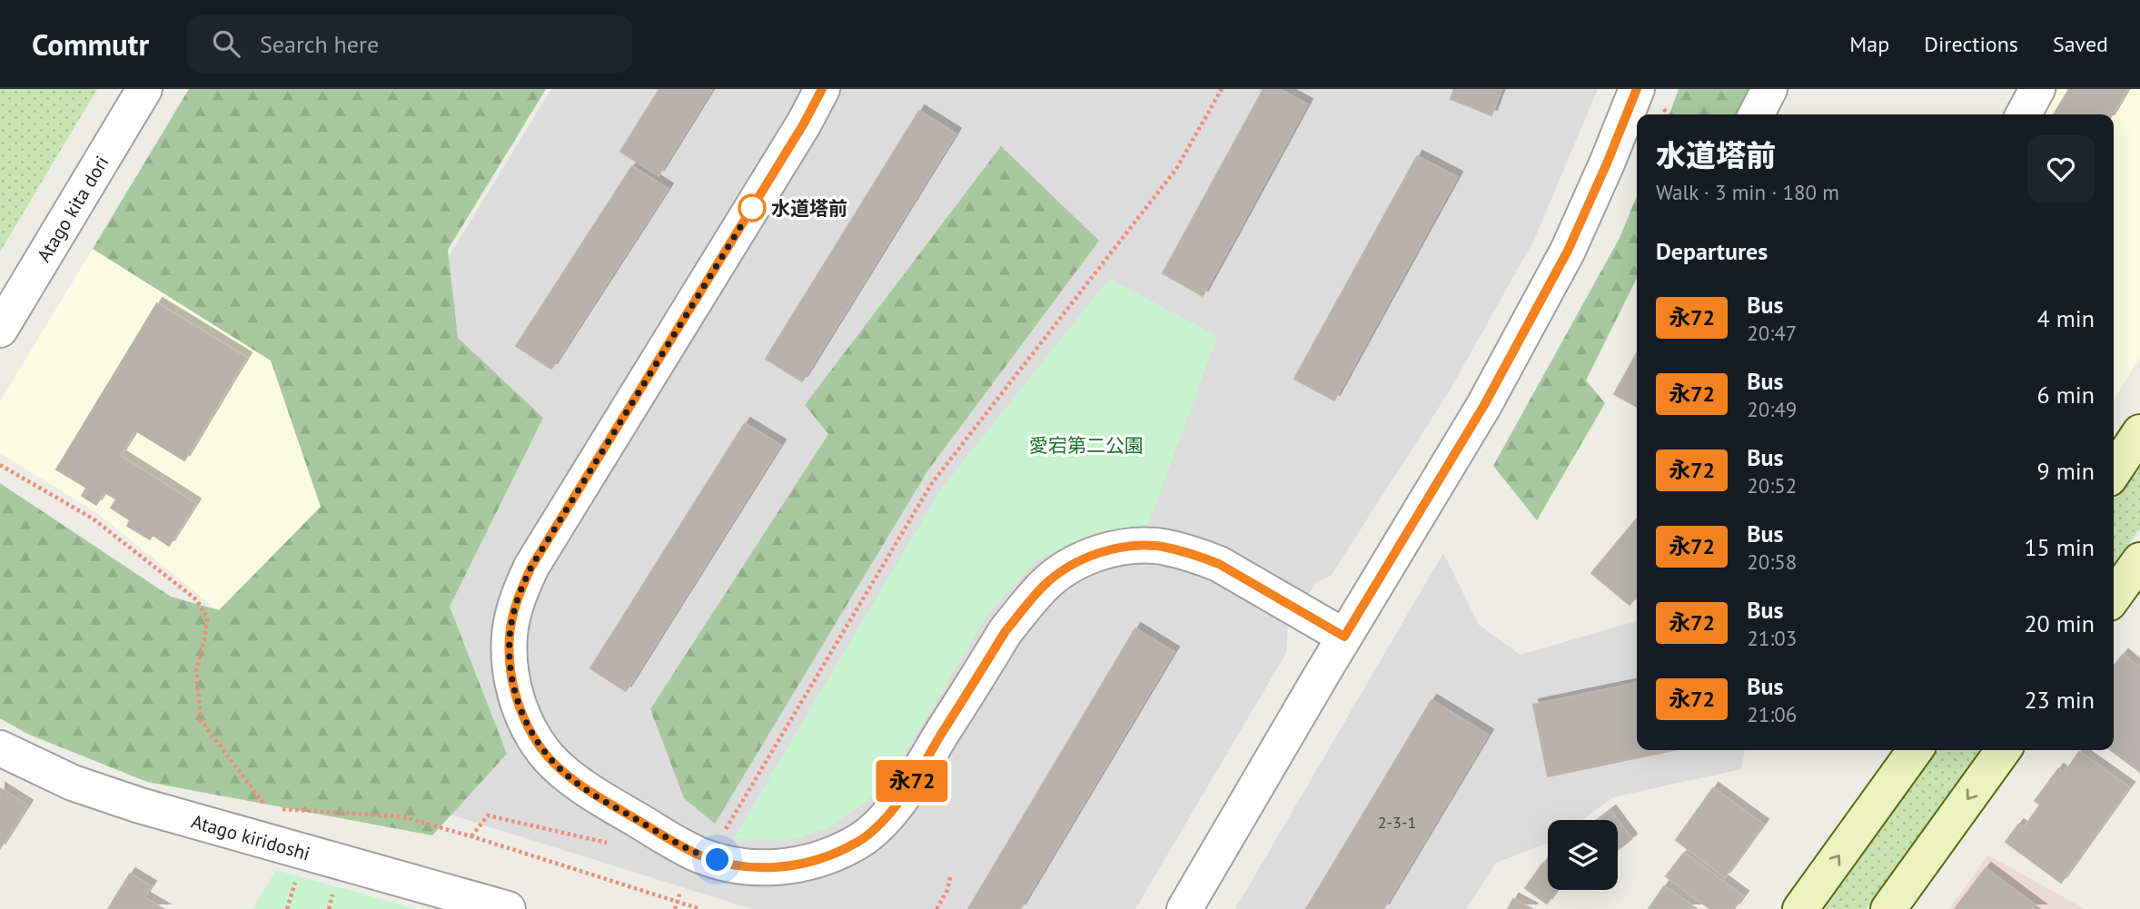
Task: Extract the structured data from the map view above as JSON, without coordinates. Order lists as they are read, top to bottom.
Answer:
{
  "streets": {
    "street": ["Atago kita dori", "Atago kiridoshi"]
  },
  "parks": ["愛宕第二公園"],
  "places": ["水道塔前"],
  "lines": ["bus line 永72"],
  "house_numbers": ["2-3-1"],
  "page": {
    "header": "Commutr",
    "search": "Search here",
    "nav": ["Map", "Directions", "Saved"],
    "on_map": "永72",
    "heading": [
      ["水道塔前", "Walk · 3 min · 180 m"],
      "Departures"
    ],
    "list": [
      {
        "mark": "永72",
        "name": "Bus",
        "note": "20:47",
        "value": "4 min"
      },
      {
        "mark": "永72",
        "name": "Bus",
        "note": "20:49",
        "value": "6 min"
      },
      {
        "mark": "永72",
        "name": "Bus",
        "note": "20:52",
        "value": "9 min"
      },
      {
        "mark": "永72",
        "name": "Bus",
        "note": "20:58",
        "value": "15 min"
      },
      {
        "mark": "永72",
        "name": "Bus",
        "note": "21:03",
        "value": "20 min"
      },
      {
        "mark": "永72",
        "name": "Bus",
        "note": "21:06",
        "value": "23 min"
      }
    ]
  }
}
